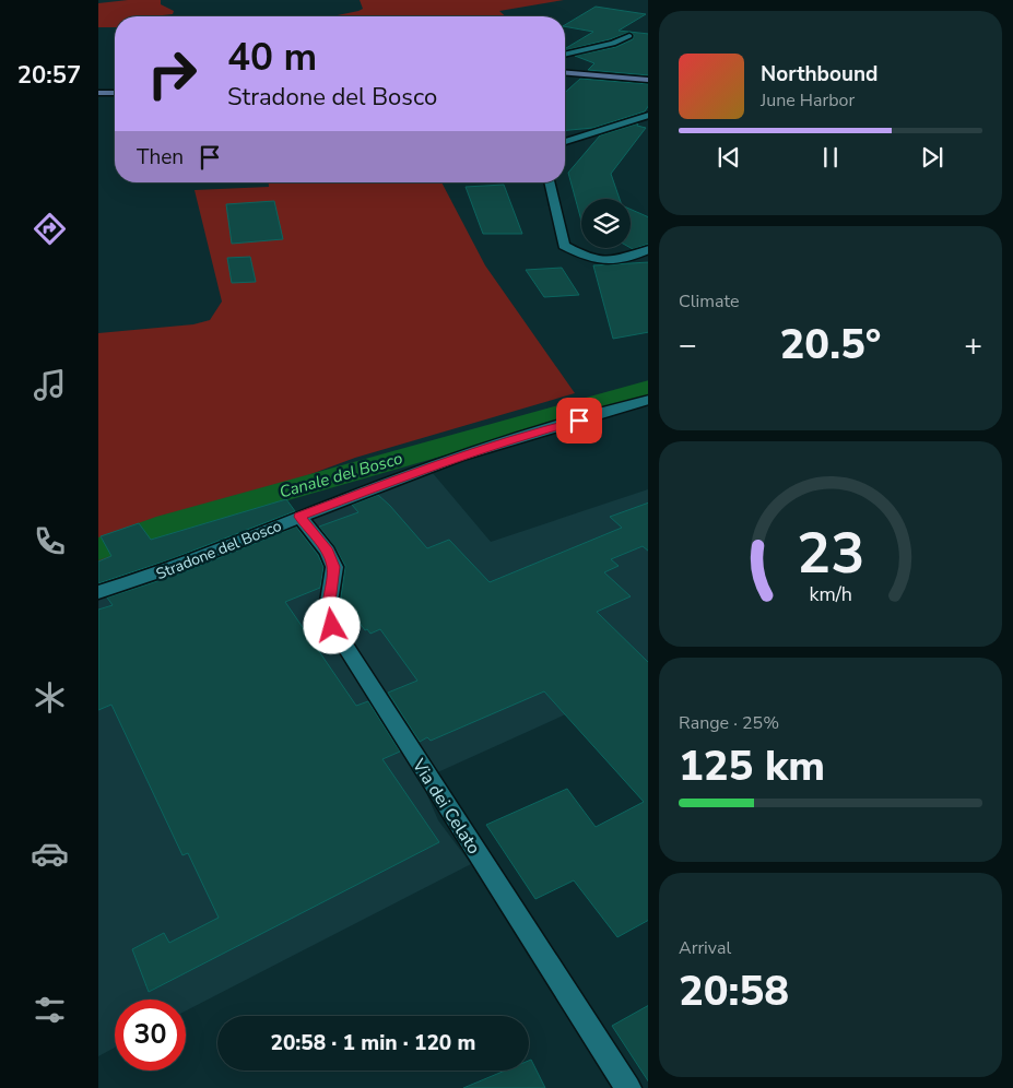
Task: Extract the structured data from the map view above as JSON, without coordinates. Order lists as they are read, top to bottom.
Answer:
{
  "streets": {
    "street": ["Stradone del Bosco", "Via dei Celato"]
  },
  "crossings": [
    ["Stradone del Bosco", "Via dei Celato"]
  ],
  "water": ["Canale del Bosco"],
  "page": {
    "tabs": "20:57",
    "turn": ["40 m", "Stradone del Bosco"],
    "song": ["Northbound", "June Harbor"],
    "then": "Then",
    "tile": [
      "Climate",
      ["Range · 25%", "125 km"],
      ["Arrival", "20:58"]
    ],
    "heat": ["−", "20.5°", "+"],
    "limit": "30",
    "trip": "20:58 · 1 min · 120 m",
    "gauge": ["23", "km/h"]
  }
}
